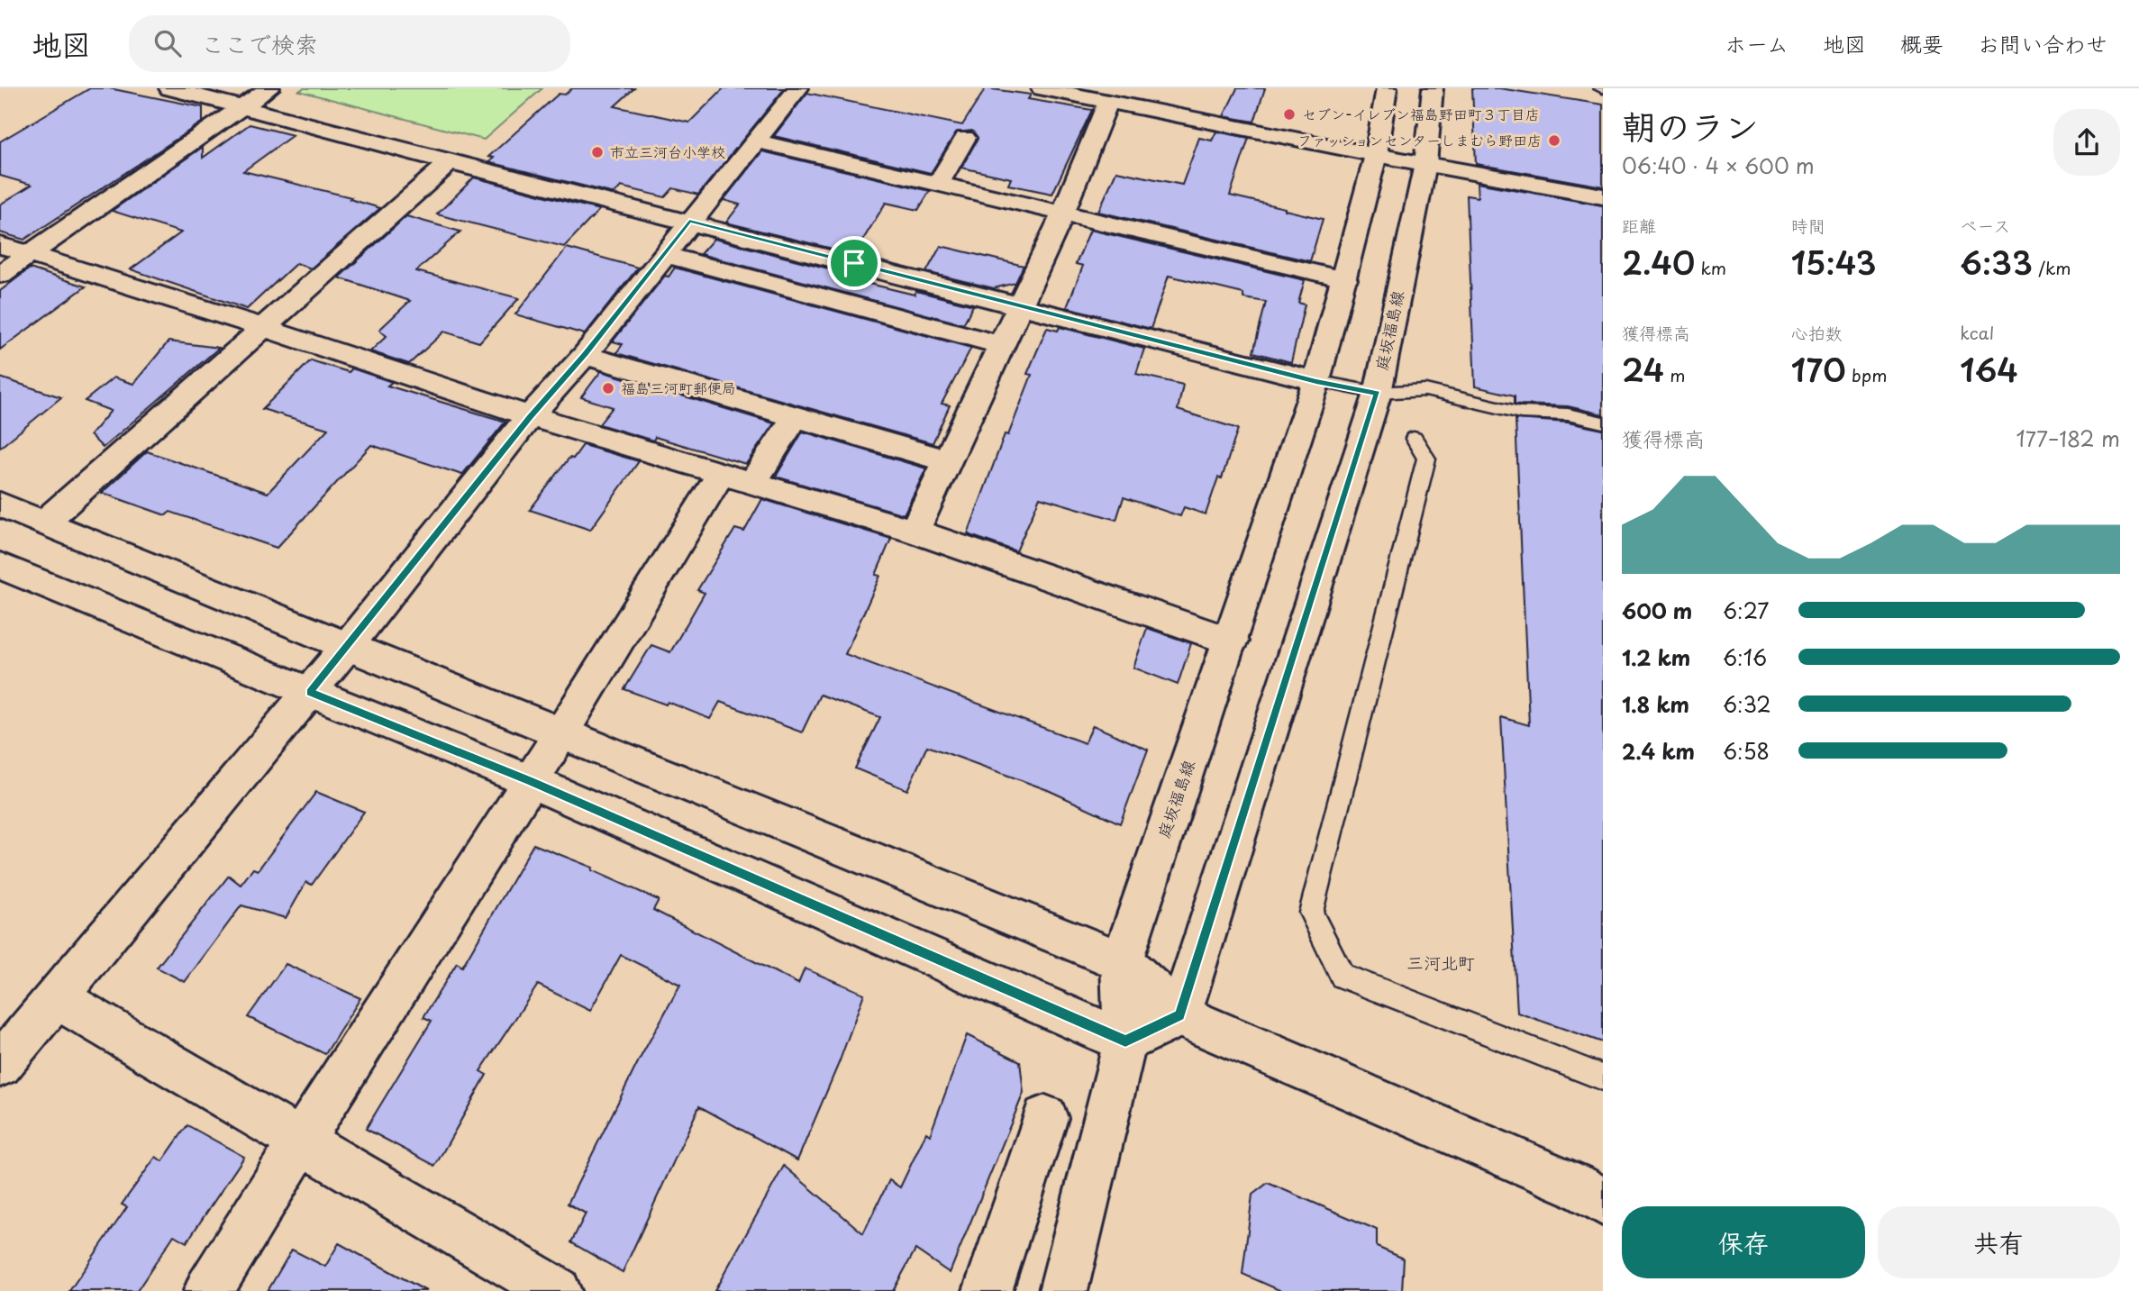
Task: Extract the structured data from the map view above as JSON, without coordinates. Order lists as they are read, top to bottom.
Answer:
{
  "streets": {
    "street": ["庭坂福島線"]
  },
  "districts": ["三河北町"],
  "places": [
    "セブン-イレブン福島野田町３丁目店",
    "ファッションセンターしまむら野田店",
    "市立三河台小学校",
    "福島三河町郵便局"
  ],
  "page": {
    "header": "地図",
    "search": "ここで検索",
    "nav": [
      "ホーム",
      "地図",
      "概要",
      "お問い合わせ"
    ],
    "heading": ["朝のラン", "06:40 · 4 × 600 m"],
    "stats": [
      ["距離", "2.40 km"],
      ["時間", "15:43"],
      ["ペース", "6:33 /km"],
      ["獲得標高", "24 m"],
      ["心拍数", "170 bpm"],
      ["kcal", "164"]
    ],
    "chart": ["獲得標高", "177–182 m"],
    "list": [
      {
        "name": "600 m",
        "note": "6:27"
      },
      {
        "name": "1.2 km",
        "note": "6:16"
      },
      {
        "name": "1.8 km",
        "note": "6:32"
      },
      {
        "name": "2.4 km",
        "note": "6:58"
      }
    ],
    "buttons": ["保存", "共有"]
  }
}
